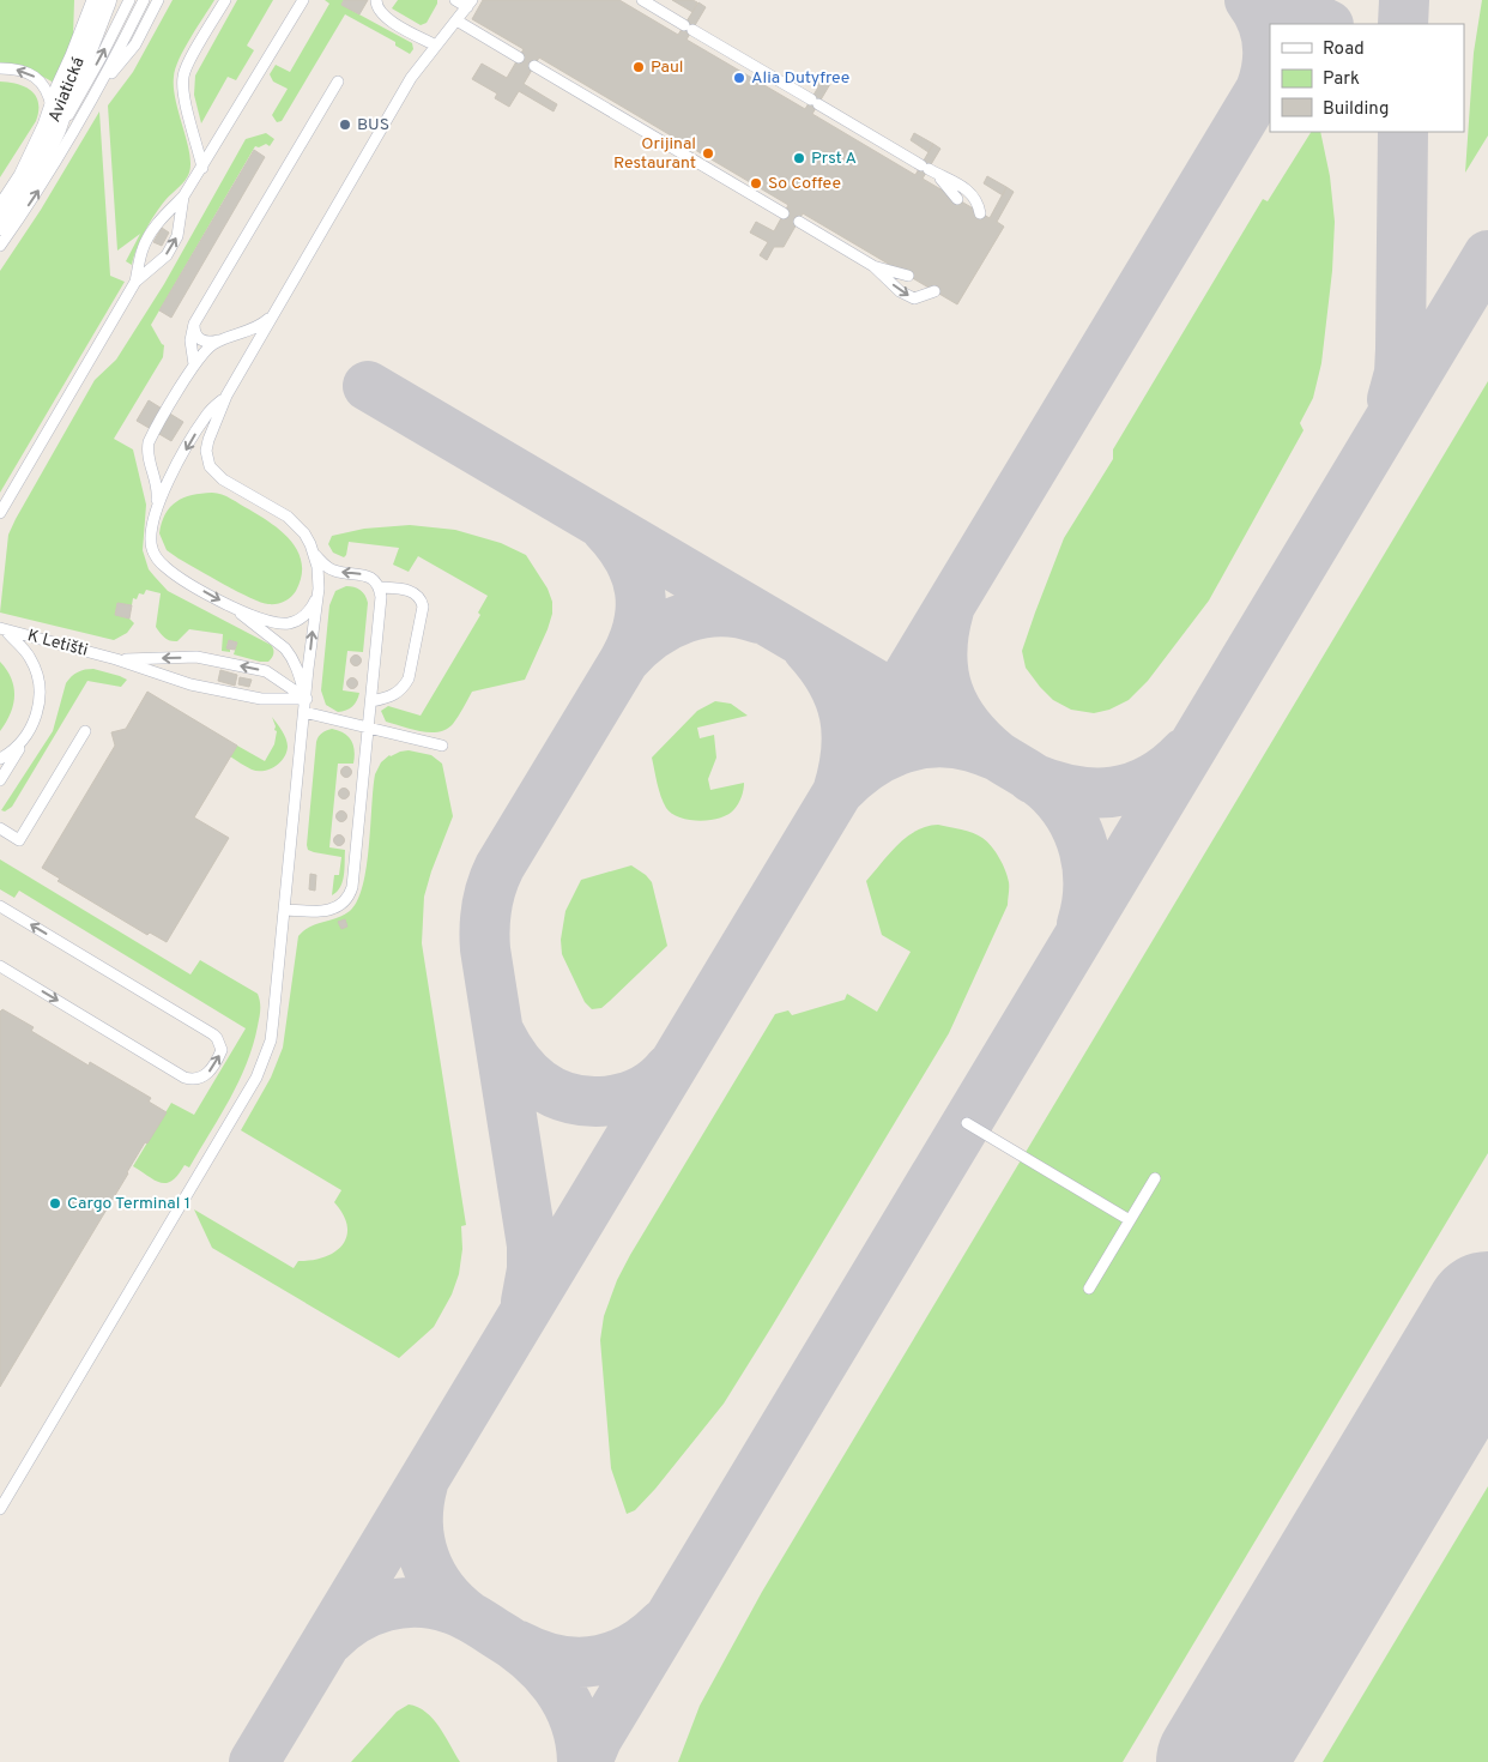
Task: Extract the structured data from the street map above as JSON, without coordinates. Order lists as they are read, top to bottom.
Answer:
{
  "streets": {
    "main road": ["Aviatická"],
    "lane": ["K Letišti"]
  },
  "places": [
    "Paul",
    "Alia Dutyfree",
    "BUS",
    "Orijinal Restaurant",
    "Prst A",
    "So Coffee",
    "Cargo Terminal 1"
  ],
  "legend": ["Road", "Park", "Building"]
}
